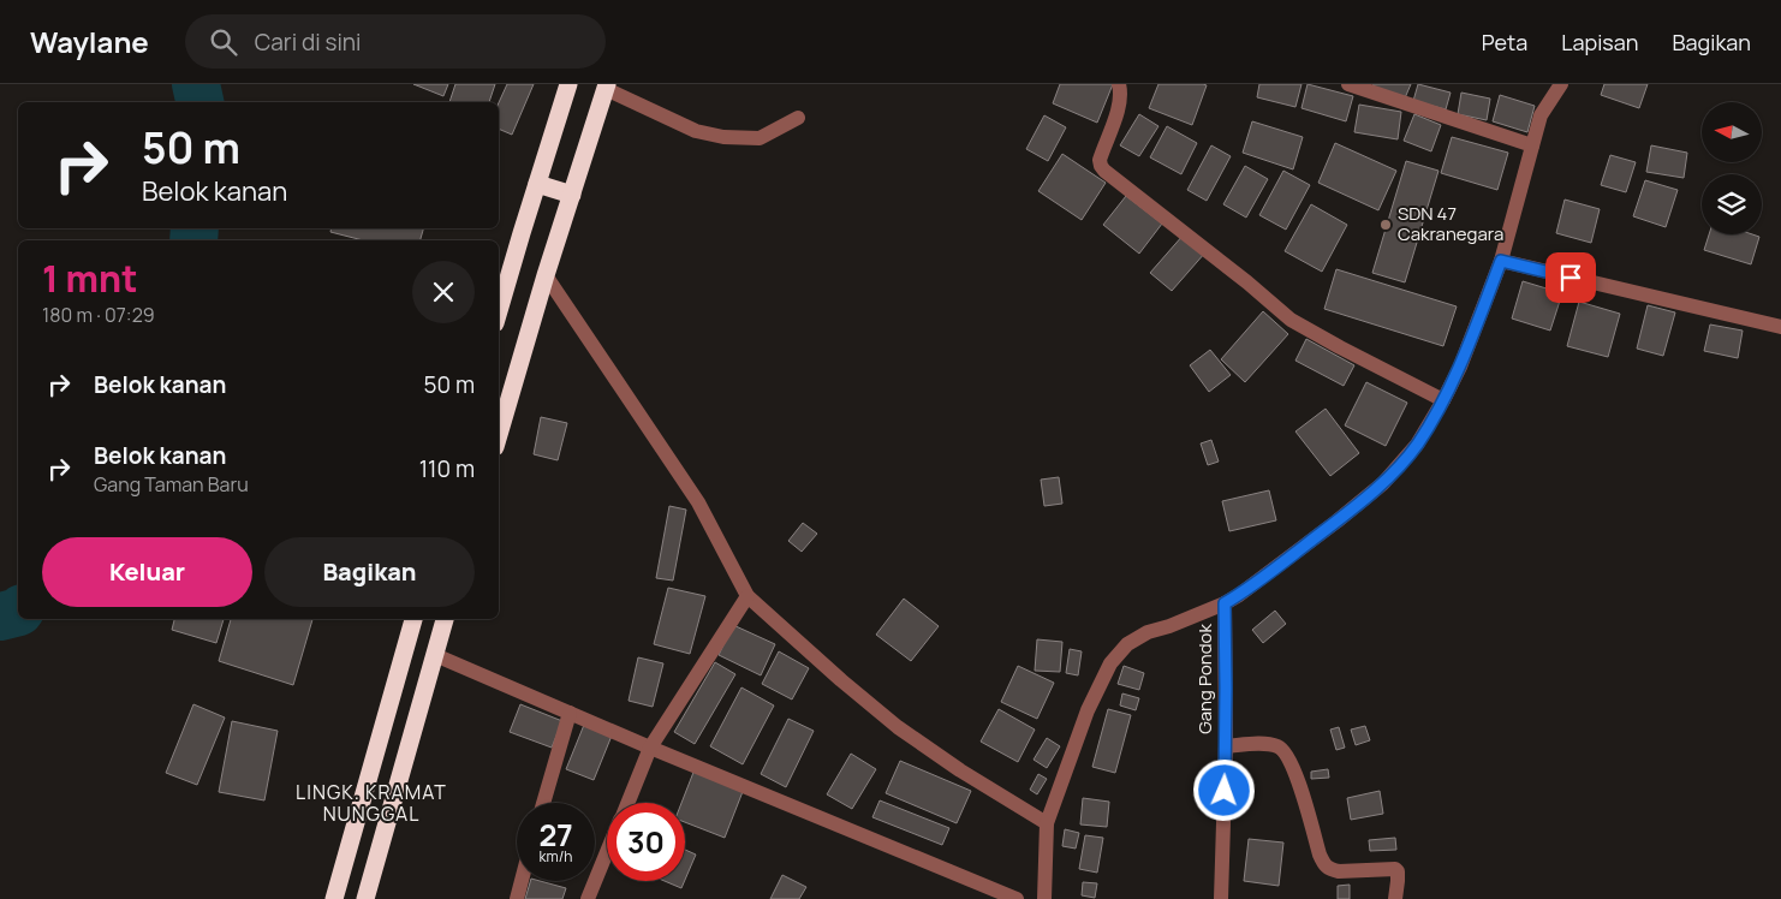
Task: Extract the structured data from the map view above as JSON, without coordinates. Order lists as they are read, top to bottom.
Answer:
{
  "streets": {
    "street": ["Gang Pondok"]
  },
  "districts": ["LINGK. KRAMAT NUNGGAL"],
  "places": ["SDN 47 Cakranegara"],
  "north": "left",
  "page": {
    "header": "Waylane",
    "search": "Cari di sini",
    "nav": ["Peta", "Lapisan", "Bagikan"],
    "turn": ["50 m", "Belok kanan"],
    "heading": ["1 mnt", "180 m · 07:29"],
    "list": [
      {
        "name": "Belok kanan",
        "value": "50 m"
      },
      {
        "name": "Belok kanan",
        "note": "Gang Taman Baru",
        "value": "110 m"
      }
    ],
    "buttons": ["Keluar", "Bagikan"],
    "speed": "27 km/h",
    "limit": "30"
  }
}
